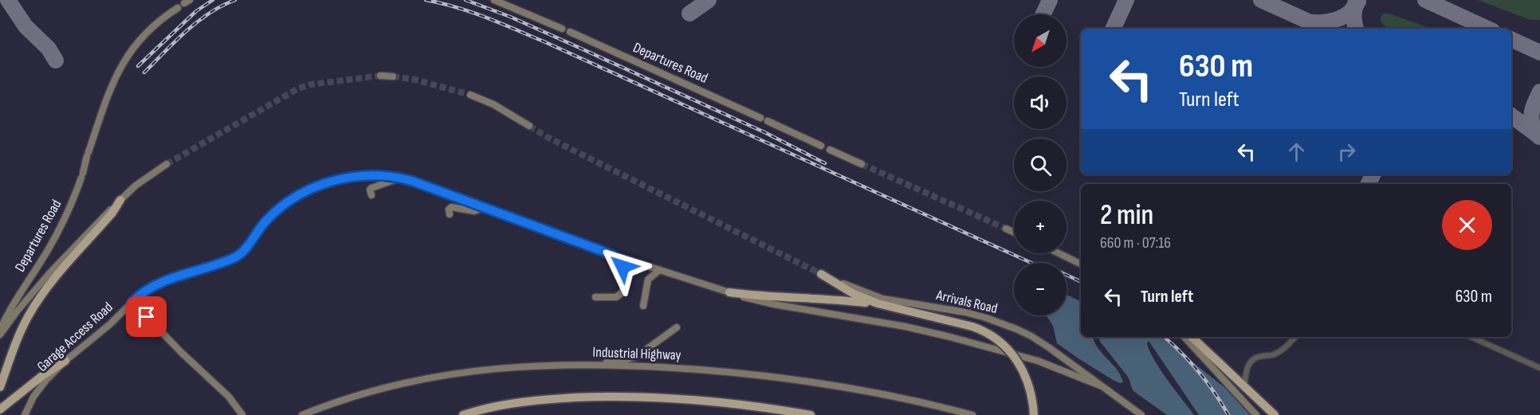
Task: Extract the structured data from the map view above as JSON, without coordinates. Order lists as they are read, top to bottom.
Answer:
{
  "streets": {
    "street": [
      "Departures Road",
      "Arrivals Road",
      "Garage Access Road",
      "Industrial Highway"
    ]
  },
  "crossings": [
    ["Arrivals Road", "Garage Access Road"]
  ],
  "north": "bottom left",
  "page": {
    "map_buttons": ["+", "−"],
    "turn": ["630 m", "Turn left"],
    "heading": ["2 min", "660 m · 07:16"],
    "list": [
      {
        "name": "Turn left",
        "value": "630 m"
      }
    ]
  }
}
